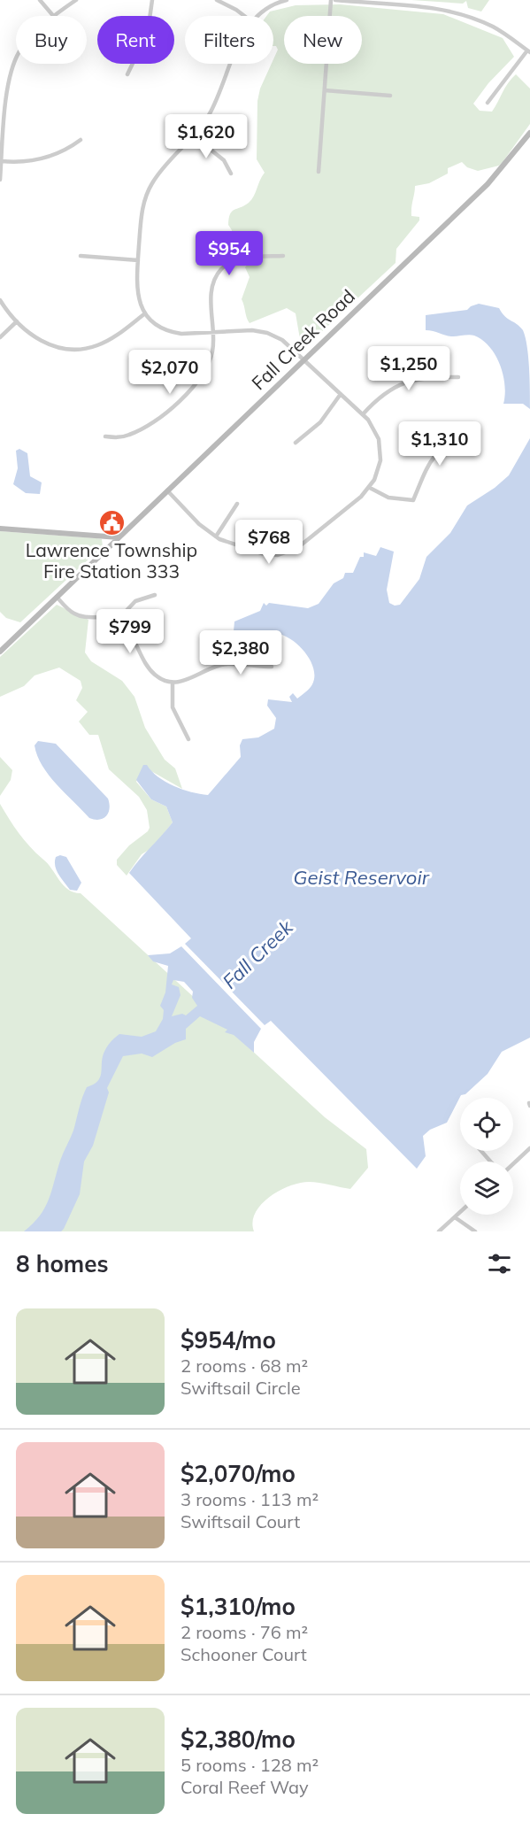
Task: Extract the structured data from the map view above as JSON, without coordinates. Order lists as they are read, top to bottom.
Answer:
{
  "streets": {
    "main road": ["Fall Creek Road"]
  },
  "water": ["Geist Reservoir", "Fall Creek"],
  "places": {
    "public building": ["Lawrence Township Fire Station 333"]
  },
  "page": {
    "chip": [
      "Buy",
      "Rent",
      "Filters",
      "New"
    ],
    "price": [
      "$1,620",
      "$954",
      "$1,250",
      "$2,070",
      "$1,310",
      "$768",
      "$799",
      "$2,380"
    ],
    "heading": "8 homes",
    "list": [
      {
        "name": "$954/mo",
        "note": "2 rooms · 68 m² · Swiftsail Circle"
      },
      {
        "name": "$2,070/mo",
        "note": "3 rooms · 113 m² · Swiftsail Court"
      },
      {
        "name": "$1,310/mo",
        "note": "2 rooms · 76 m² · Schooner Court"
      },
      {
        "name": "$2,380/mo",
        "note": "5 rooms · 128 m² · Coral Reef Way"
      }
    ]
  }
}
